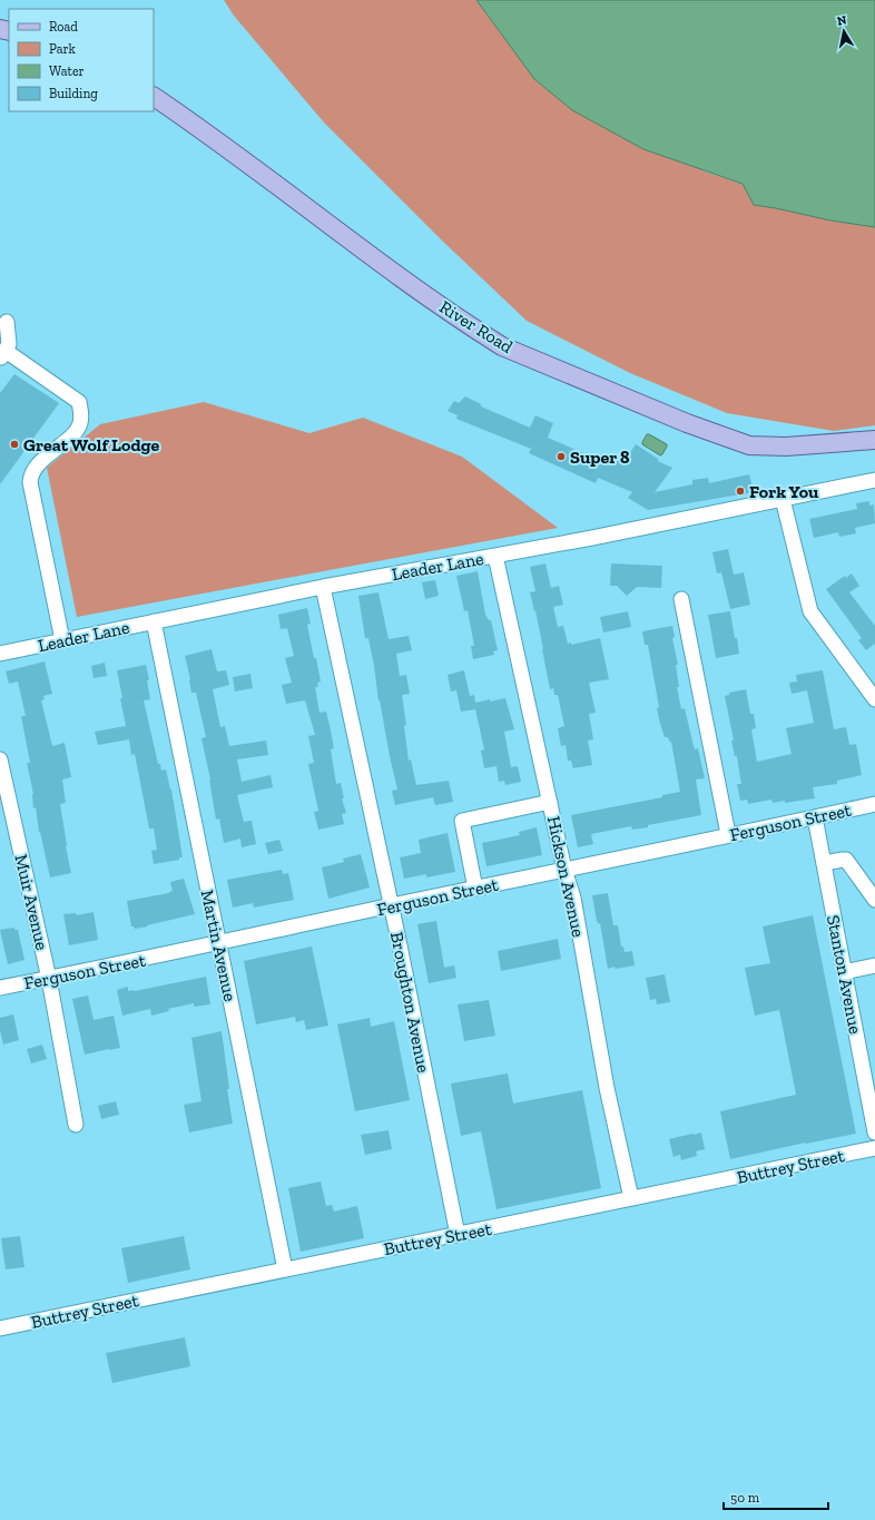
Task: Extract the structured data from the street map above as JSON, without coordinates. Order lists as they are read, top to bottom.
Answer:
{
  "streets": {
    "main road": ["River Road"],
    "street": [
      "Leader Lane",
      "Ferguson Street",
      "Hickson Avenue",
      "Muir Avenue",
      "Martin Avenue",
      "Stanton Avenue",
      "Broughton Avenue",
      "Buttrey Street"
    ]
  },
  "crossings": [
    ["Leader Lane", "Hickson Avenue"],
    ["Leader Lane", "Martin Avenue"],
    ["Leader Lane", "Broughton Avenue"],
    ["Ferguson Street", "Hickson Avenue"],
    ["Ferguson Street", "Muir Avenue"],
    ["Ferguson Street", "Martin Avenue"],
    ["Ferguson Street", "Stanton Avenue"],
    ["Ferguson Street", "Broughton Avenue"],
    ["Hickson Avenue", "Buttrey Street"],
    ["Martin Avenue", "Buttrey Street"],
    ["Broughton Avenue", "Buttrey Street"]
  ],
  "places": ["Great Wolf Lodge", "Super 8", "Fork You"],
  "legend": [
    "Road",
    "Park",
    "Water",
    "Building"
  ],
  "scale_bar": "50 m",
  "north": "top"
}
